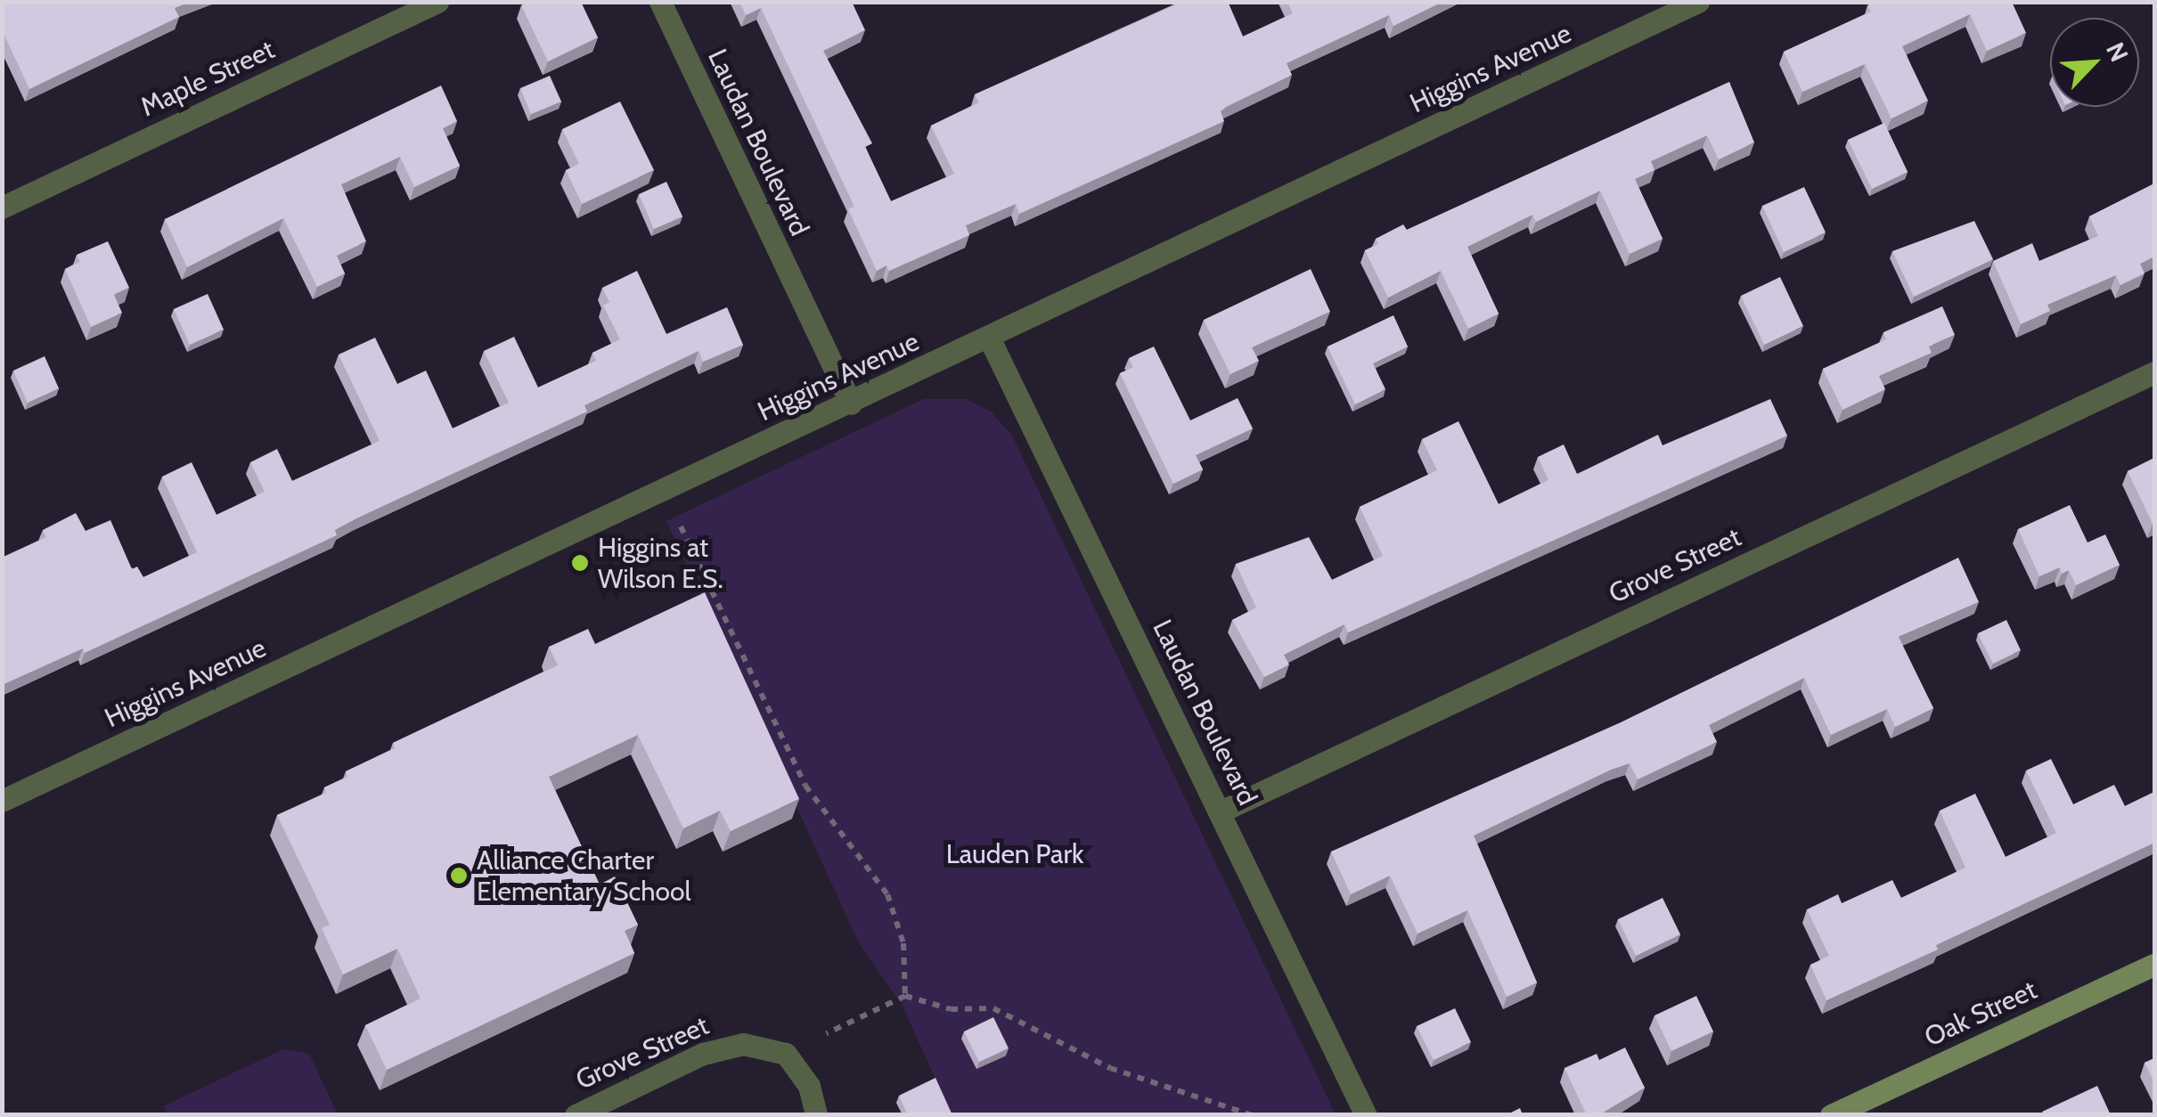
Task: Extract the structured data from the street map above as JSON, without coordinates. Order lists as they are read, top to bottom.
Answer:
{
  "streets": {
    "street": [
      "Higgins Avenue",
      "Maple Street",
      "Laudan Boulevard",
      "Grove Street",
      "Oak Street"
    ]
  },
  "crossings": [
    ["Higgins Avenue", "Laudan Boulevard"],
    ["Laudan Boulevard", "Grove Street"]
  ],
  "parks": ["Lauden Park"],
  "places": ["Higgins at Wilson E.S.", "Alliance Charter Elementary School"],
  "north": "top right"
}
